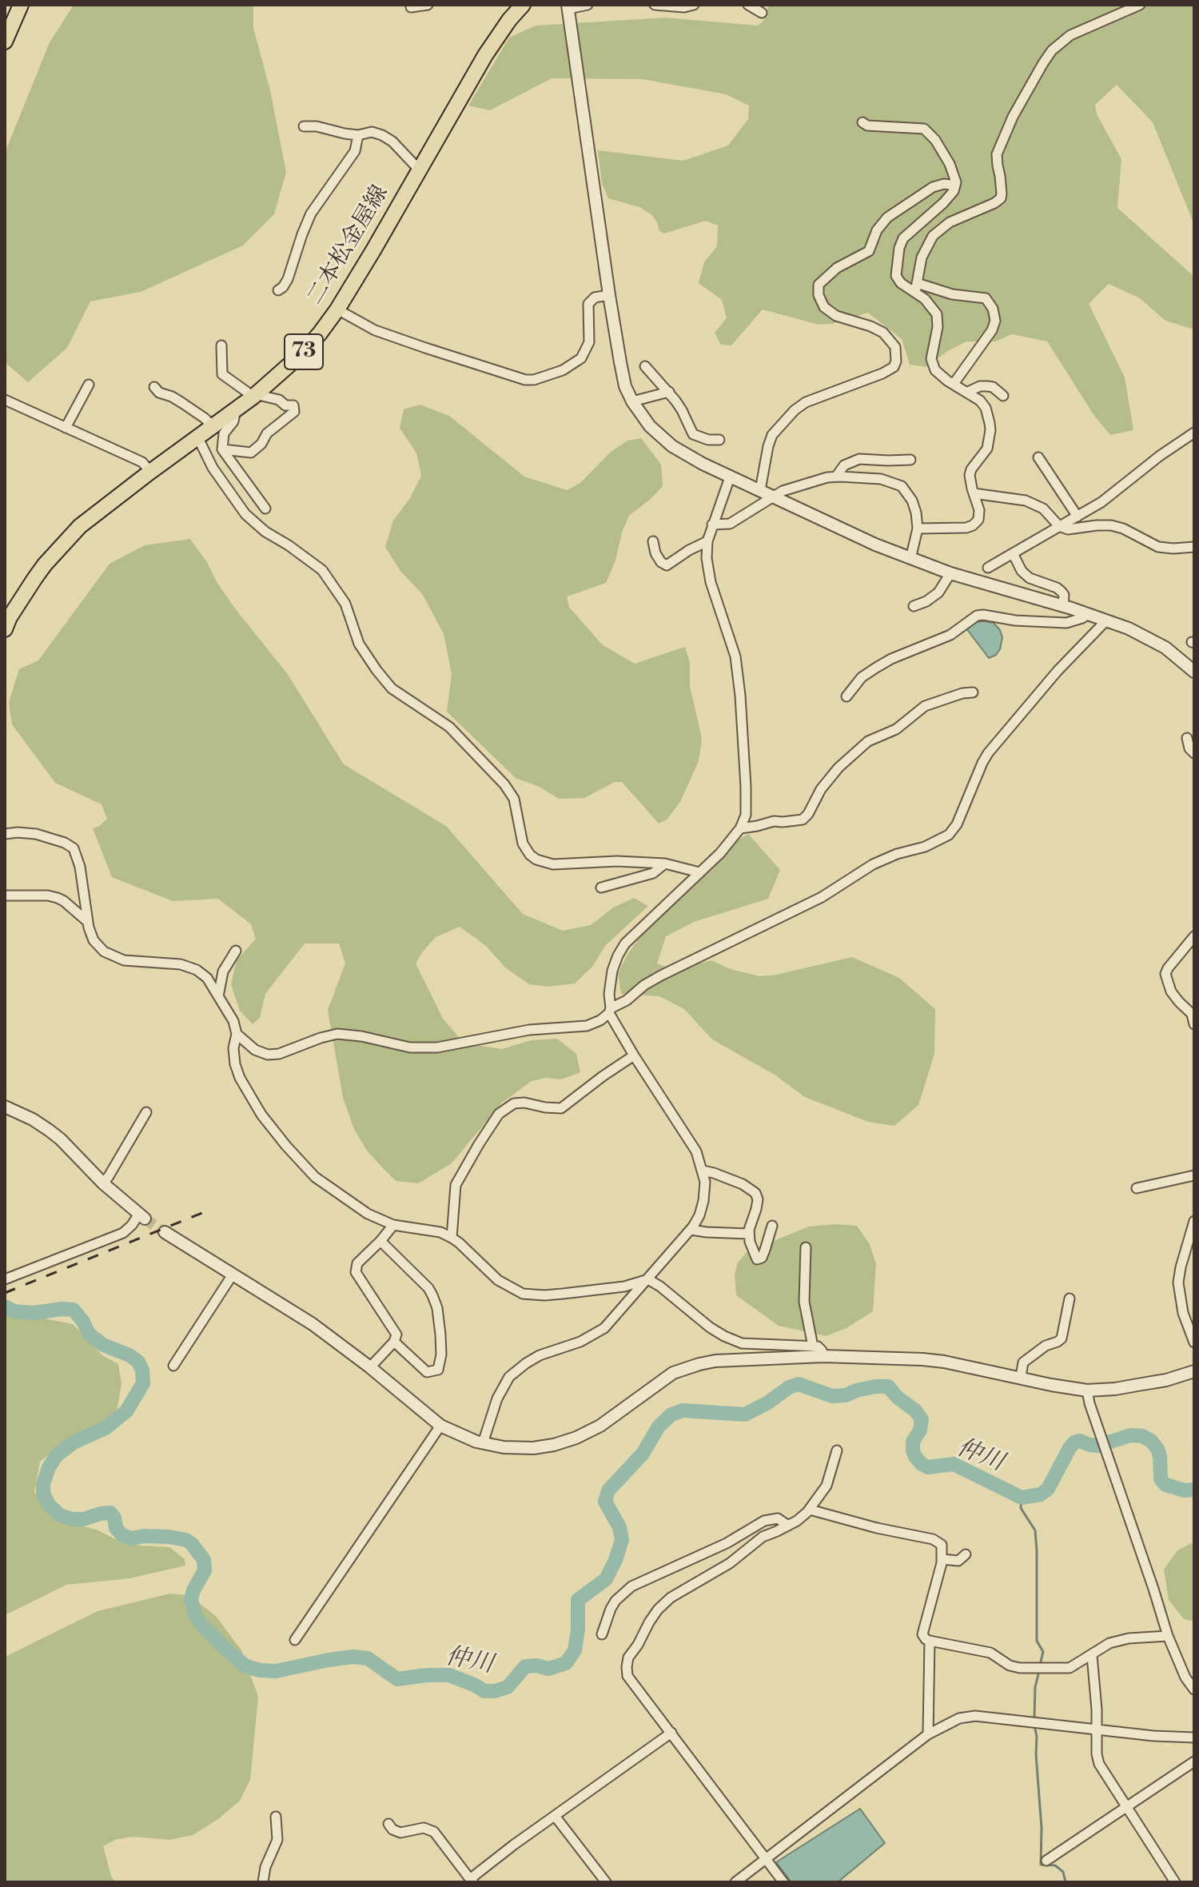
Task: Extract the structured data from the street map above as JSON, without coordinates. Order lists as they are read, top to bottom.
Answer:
{
  "streets": {
    "main road": ["二本松金屋線", "73"]
  },
  "water": ["仲川"]
}
